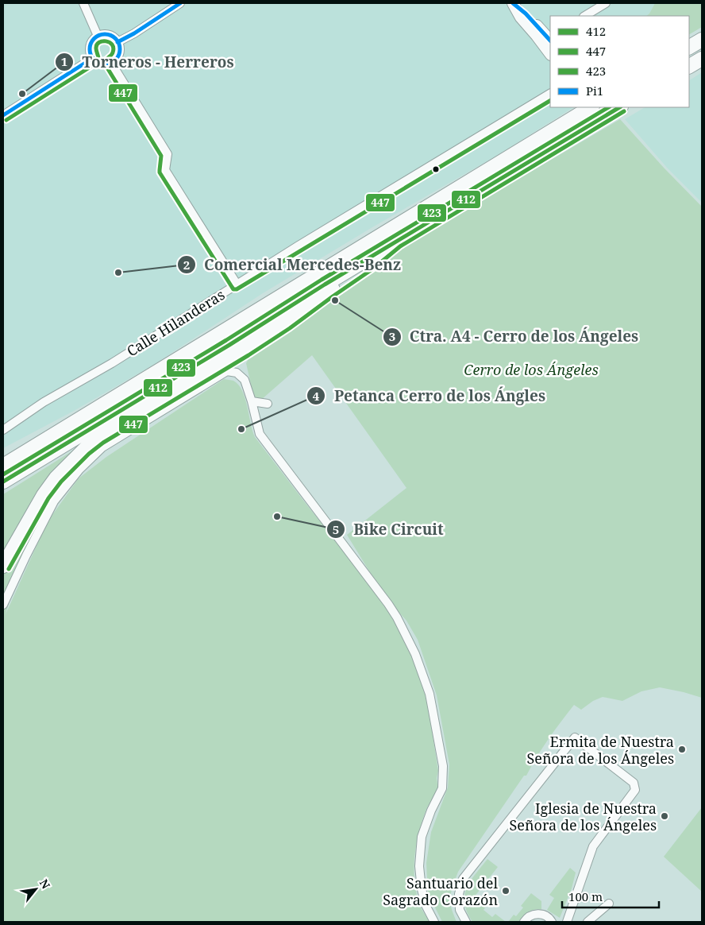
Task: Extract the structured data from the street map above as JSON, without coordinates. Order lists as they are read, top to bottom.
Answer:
{
  "streets": {
    "street": ["Calle Hilanderas"]
  },
  "parks": ["Cerro de los Ángeles"],
  "places": [
    "Torneros - Herreros",
    "Comercial Mercedes-Benz",
    "Ctra. A4 - Cerro de los Ángeles",
    "Petanca Cerro de los Ángles",
    "Bike Circuit",
    "Ermita de Nuestra Señora de los Ángeles",
    "Iglesia de Nuestra Señora de los Ángeles",
    "Santuario del Sagrado Corazón"
  ],
  "lines": [
    "transit line Pi1",
    "transit line 447",
    "transit line 412",
    "transit line 423"
  ],
  "legend": [
    "412",
    "447",
    "423",
    "Pi1"
  ],
  "scale_bar": "100 m",
  "north": "top right"
}
